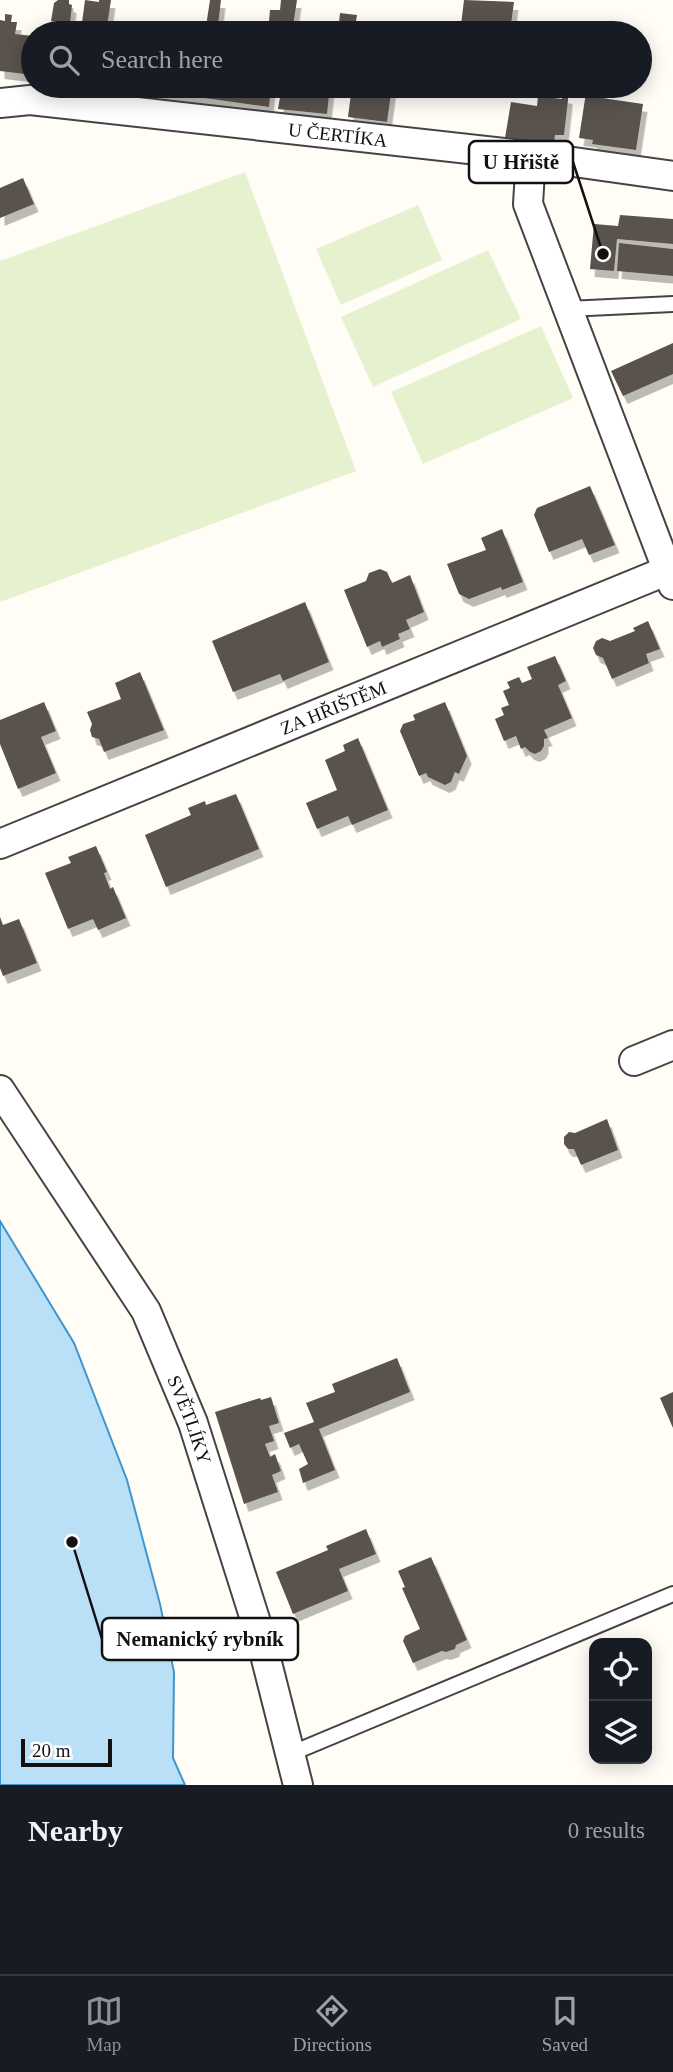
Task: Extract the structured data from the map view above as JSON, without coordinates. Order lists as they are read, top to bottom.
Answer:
{
  "streets": {
    "street": ["U ČERTÍKA", "ZA HŘIŠTĚM", "SVĚTLÍKY"]
  },
  "crossings": [
    ["U ČERTÍKA", "ZA HŘIŠTĚM"]
  ],
  "places": ["U Hřiště", "Nemanický rybník"],
  "scale_bar": "20 m",
  "page": {
    "search": "Search here",
    "scale": "20 m",
    "heading": ["Nearby", "0 results"],
    "nav": ["Map", "Directions", "Saved"]
  }
}
